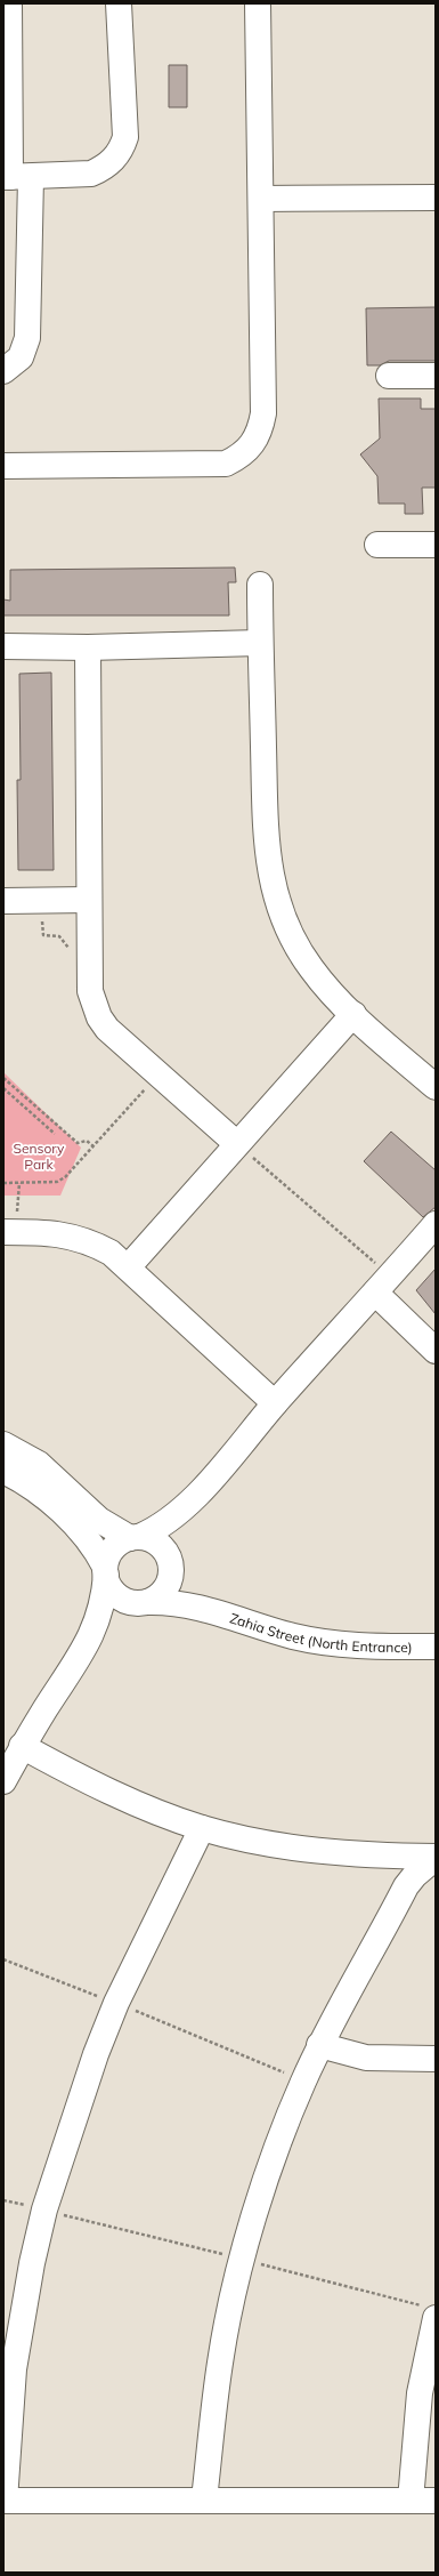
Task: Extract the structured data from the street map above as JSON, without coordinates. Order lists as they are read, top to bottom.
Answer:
{
  "streets": {
    "street": ["Zahia Street (North Entrance)"]
  },
  "parks": ["Sensory Park"]
}
